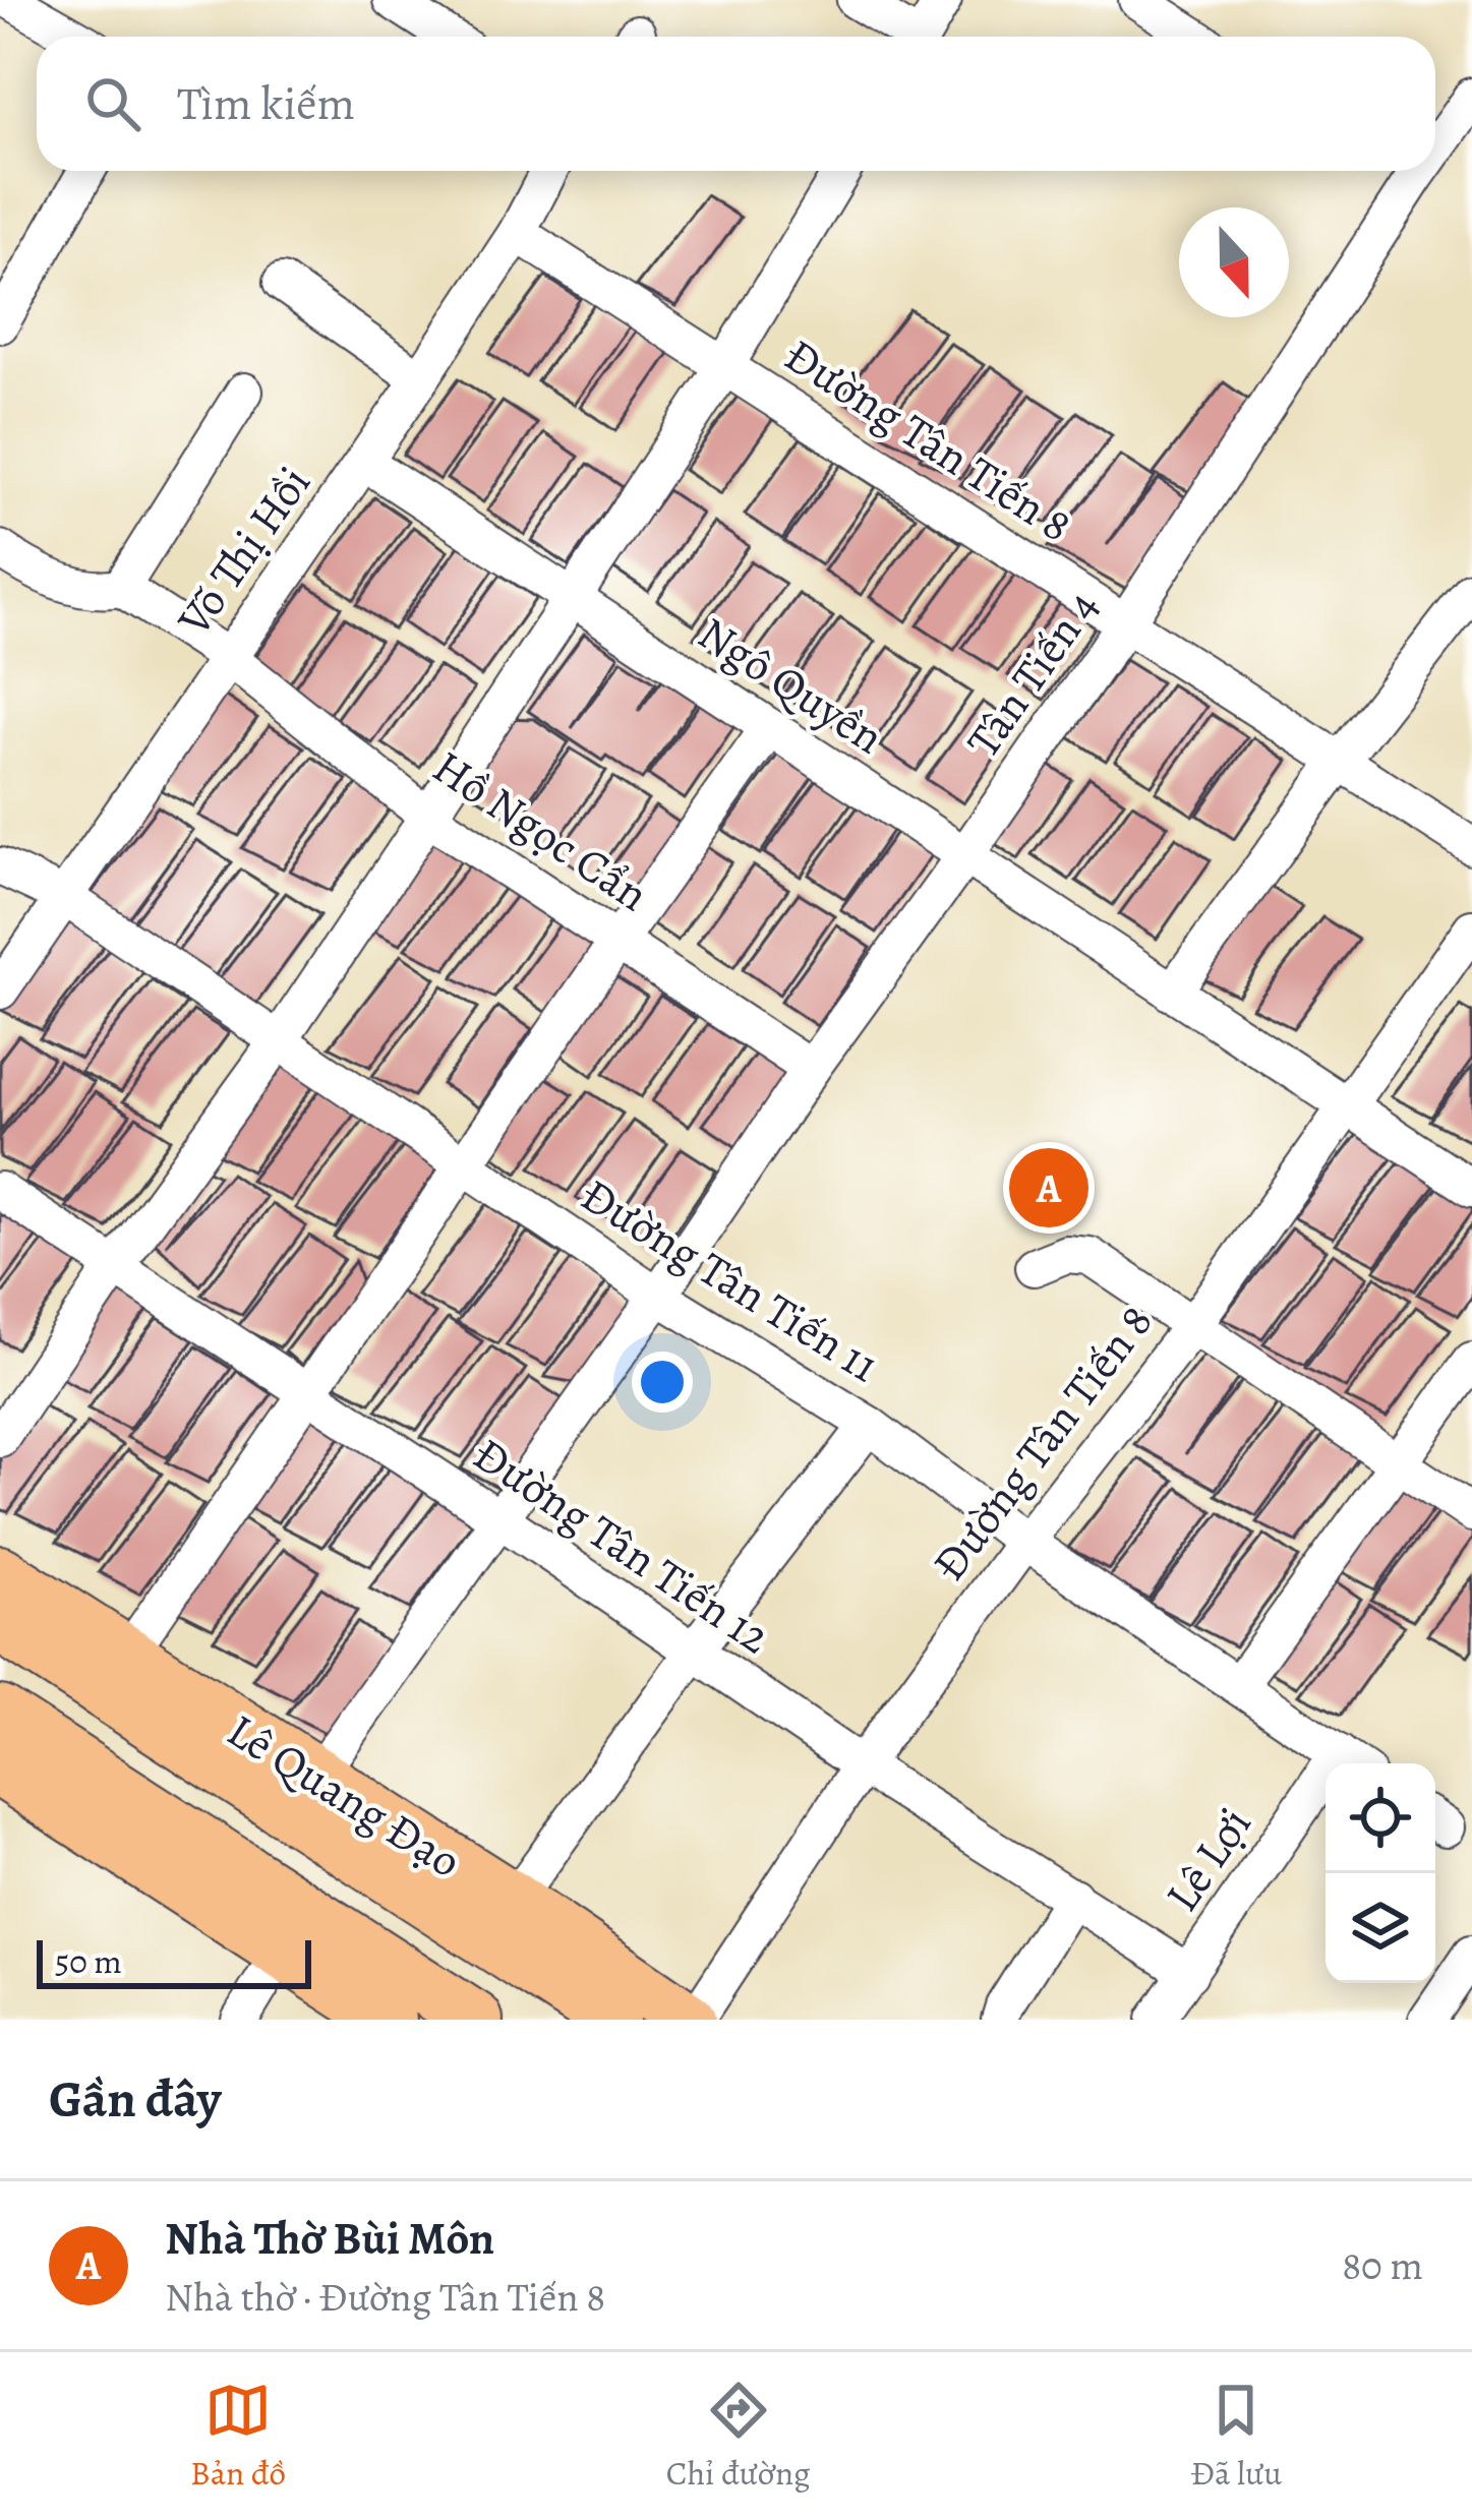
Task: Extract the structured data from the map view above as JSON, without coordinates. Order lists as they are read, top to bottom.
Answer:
{
  "streets": {
    "highway": ["Lê Quang Đạo"],
    "street": [
      "Đường Tân Tiến 8",
      "Võ Thị Hồi",
      "Tân Tiến 4",
      "Ngô Quyền",
      "Hồ Ngọc Cẩn",
      "Đường Tân Tiến 11",
      "Đường Tân Tiến 12",
      "Lê Lợi"
    ]
  },
  "crossings": [
    ["Đường Tân Tiến 8", "Võ Thị Hồi"],
    ["Đường Tân Tiến 8", "Tân Tiến 4"],
    ["Đường Tân Tiến 8", "Ngô Quyền"],
    ["Đường Tân Tiến 8", "Đường Tân Tiến 11"],
    ["Đường Tân Tiến 8", "Đường Tân Tiến 12"],
    ["Đường Tân Tiến 8", "Lê Quang Đạo"],
    ["Võ Thị Hồi", "Ngô Quyền"],
    ["Võ Thị Hồi", "Hồ Ngọc Cẩn"],
    ["Võ Thị Hồi", "Đường Tân Tiến 11"],
    ["Tân Tiến 4", "Ngô Quyền"],
    ["Tân Tiến 4", "Hồ Ngọc Cẩn"],
    ["Tân Tiến 4", "Đường Tân Tiến 11"],
    ["Tân Tiến 4", "Đường Tân Tiến 12"],
    ["Tân Tiến 4", "Lê Quang Đạo"],
    ["Đường Tân Tiến 12", "Lê Lợi"]
  ],
  "scale_bar": "50 m",
  "north": "bottom",
  "page": {
    "search": "Tìm kiếm",
    "pins": "A",
    "scale": "50 m",
    "heading": "Gần đây",
    "list": [
      {
        "mark": "A",
        "name": "Nhà Thờ Bùi Môn",
        "note": "Nhà thờ · Đường Tân Tiến 8",
        "value": "80 m"
      }
    ],
    "nav": ["Bản đồ", "Chỉ đường", "Đã lưu"]
  }
}
